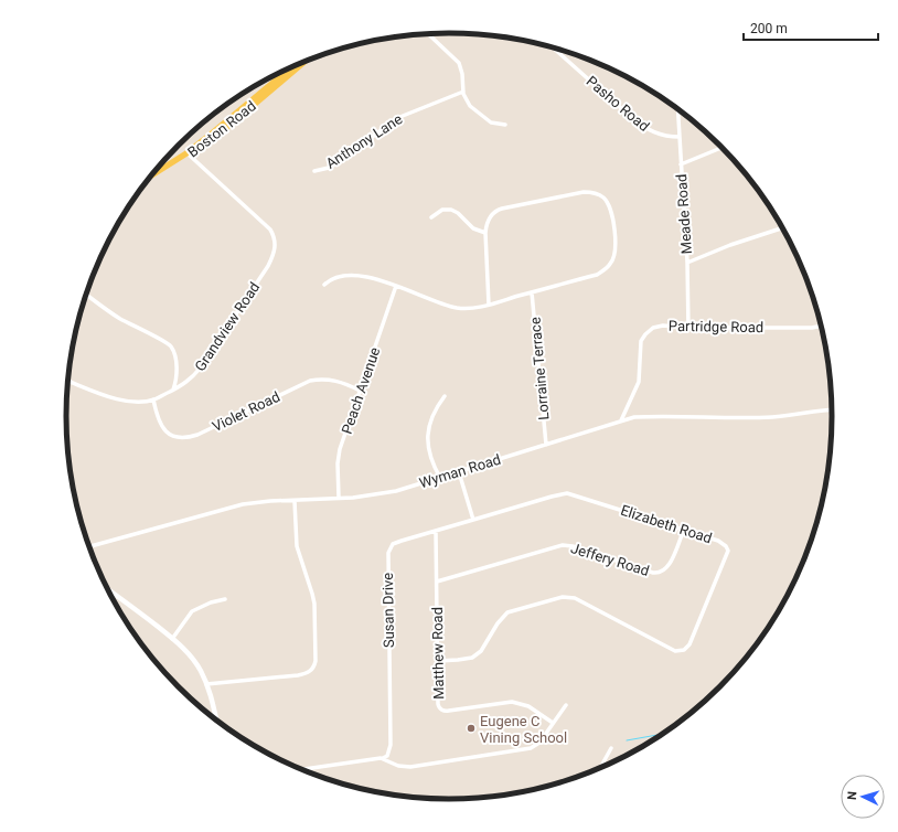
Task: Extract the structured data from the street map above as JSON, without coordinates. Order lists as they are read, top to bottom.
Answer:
{
  "streets": {
    "main road": ["Boston Road"],
    "street": [
      "Pasho Road",
      "Anthony Lane",
      "Meade Road",
      "Grandview Road",
      "Partridge Road",
      "Lorraine Terrace",
      "Peach Avenue",
      "Violet Road",
      "Wyman Road",
      "Elizabeth Road",
      "Jeffery Road",
      "Susan Drive",
      "Matthew Road"
    ]
  },
  "crossings": [
    ["Pasho Road", "Meade Road"],
    ["Boston Road", "Grandview Road"],
    ["Meade Road", "Partridge Road"],
    ["Grandview Road", "Violet Road"],
    ["Partridge Road", "Wyman Road"],
    ["Lorraine Terrace", "Wyman Road"],
    ["Peach Avenue", "Violet Road"],
    ["Peach Avenue", "Wyman Road"],
    ["Elizabeth Road", "Jeffery Road"],
    ["Elizabeth Road", "Susan Drive"],
    ["Elizabeth Road", "Matthew Road"],
    ["Jeffery Road", "Matthew Road"],
    ["Susan Drive", "Matthew Road"]
  ],
  "places": ["Eugene C Vining School"],
  "scale_bar": "200 m",
  "north": "left"
}
